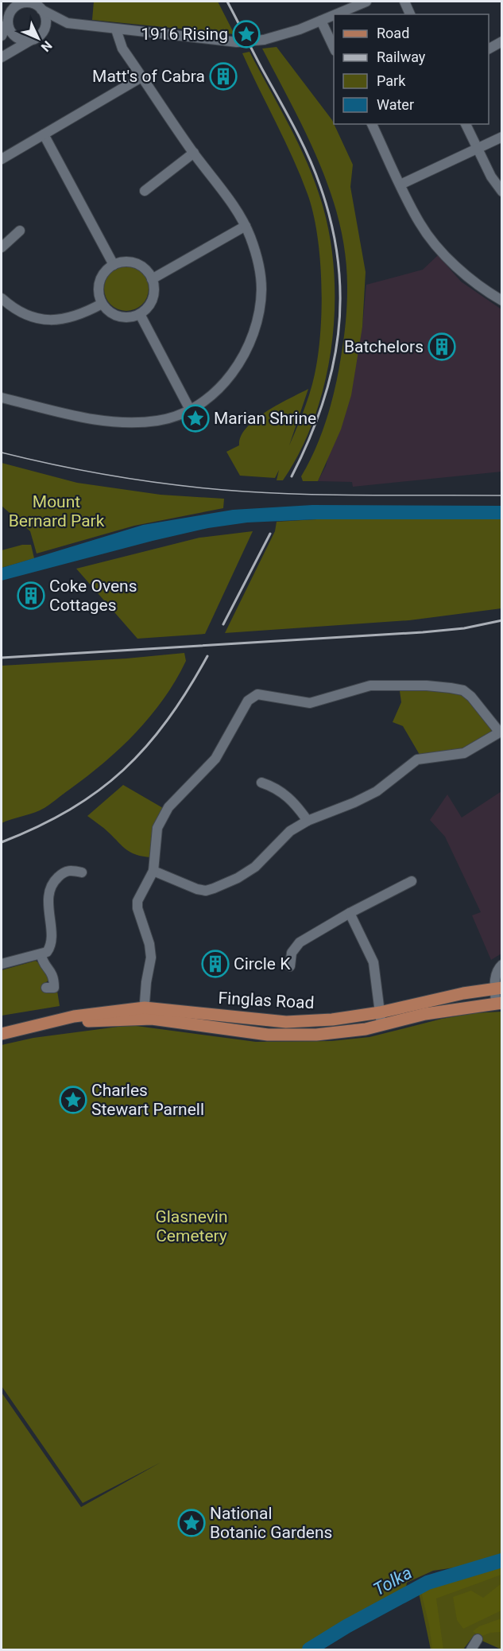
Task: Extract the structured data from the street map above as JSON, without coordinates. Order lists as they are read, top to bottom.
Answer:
{
  "streets": {
    "main road": ["Finglas Road"]
  },
  "water": ["Tolka"],
  "parks": ["Mount Bernard Park", "Glasnevin Cemetery"],
  "places": {
    "place": [
      "1916 Rising",
      "Marian Shrine",
      "Charles Stewart Parnell",
      "National Botanic Gardens"
    ],
    "building": [
      "Matt's of Cabra",
      "Batchelors",
      "Coke Ovens Cottages",
      "Circle K"
    ]
  },
  "legend": [
    "Road",
    "Railway",
    "Park",
    "Water"
  ],
  "north": "bottom right"
}
